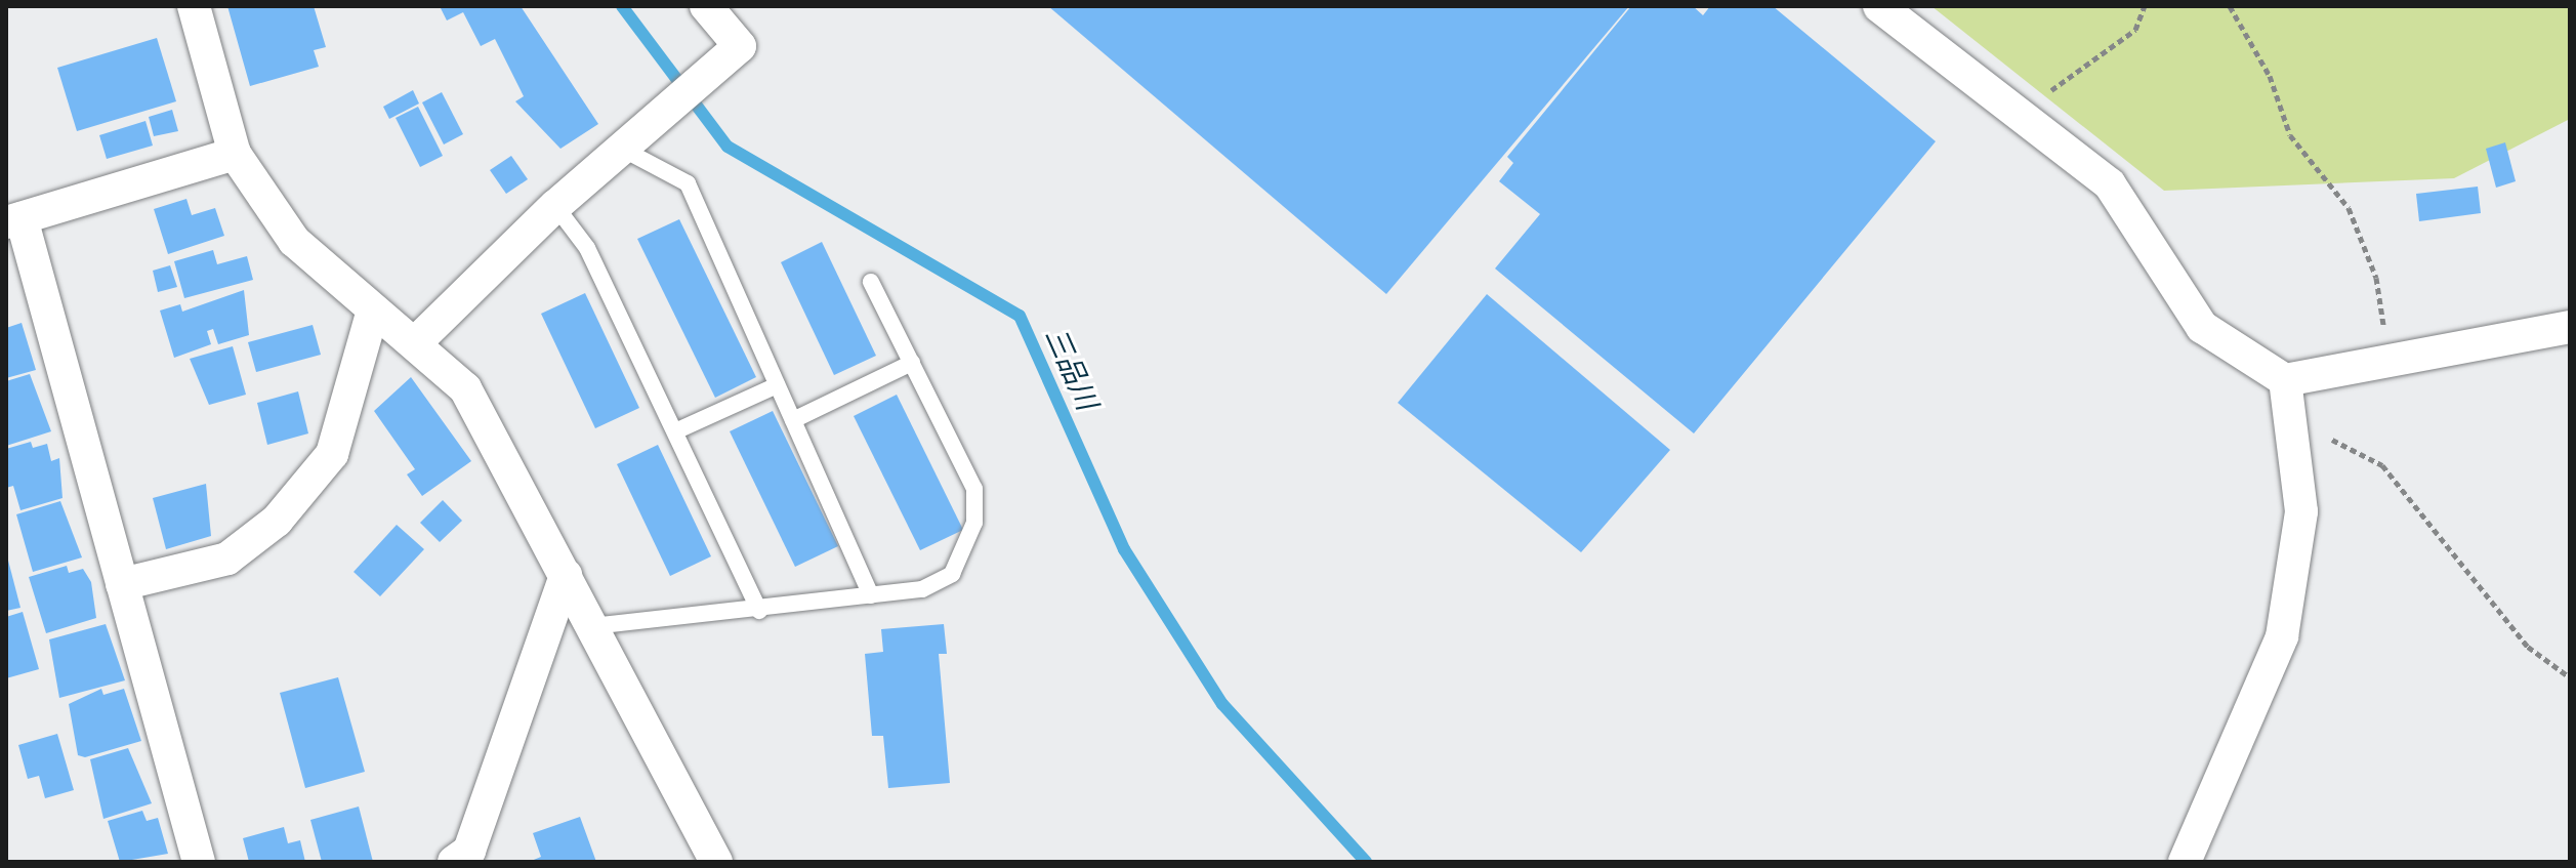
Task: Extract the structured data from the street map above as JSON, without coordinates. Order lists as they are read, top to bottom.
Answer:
{
  "water": ["三品川"]
}
